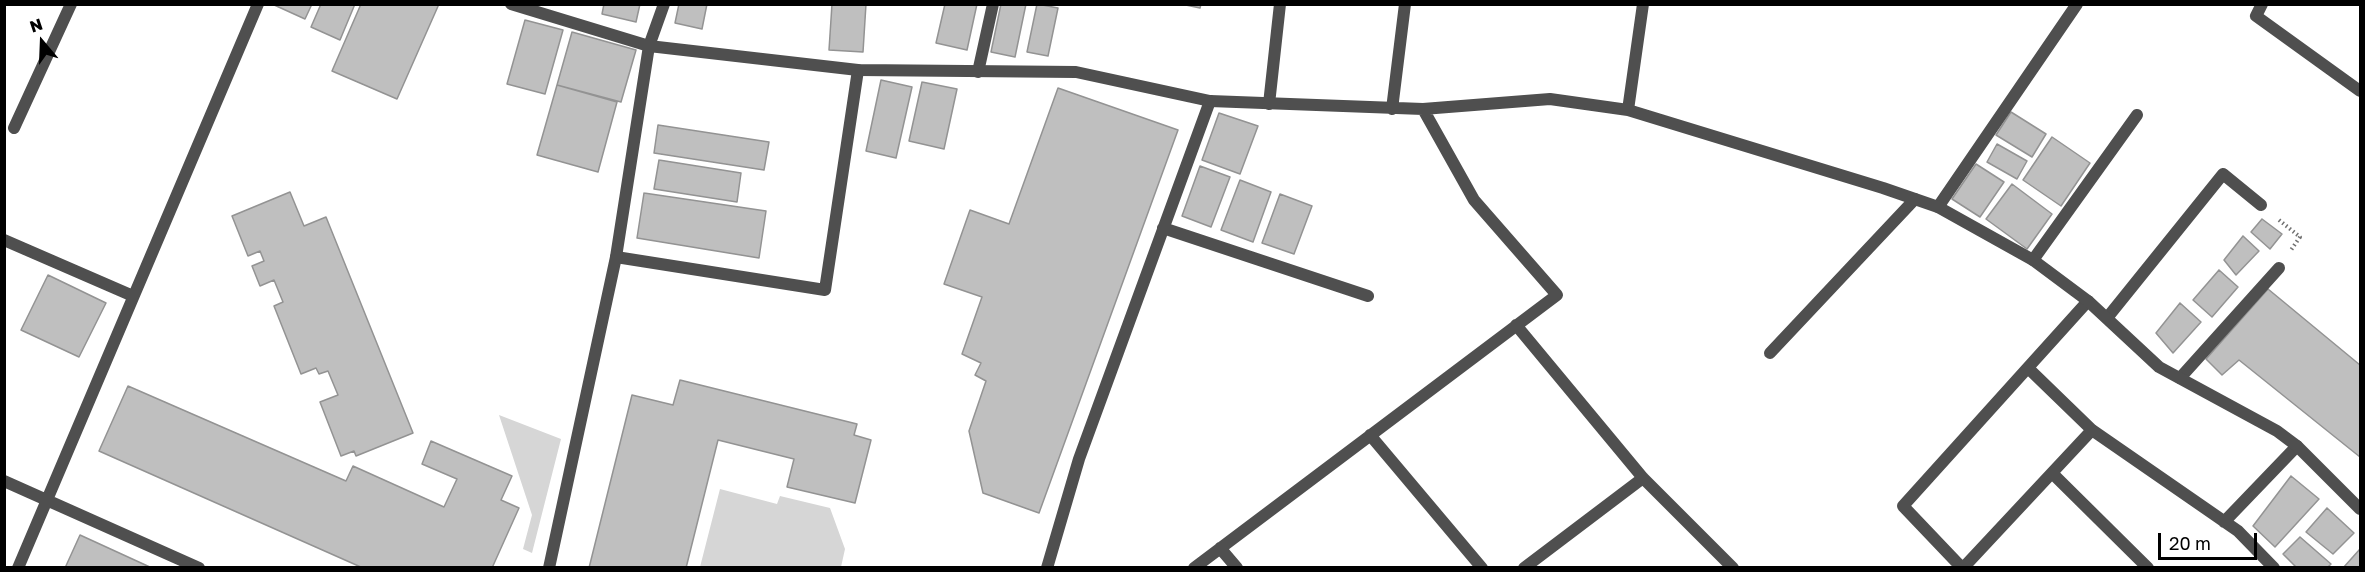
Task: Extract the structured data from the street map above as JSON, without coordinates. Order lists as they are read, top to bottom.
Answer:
{
  "scale_bar": "20 m",
  "north": "top"
}
